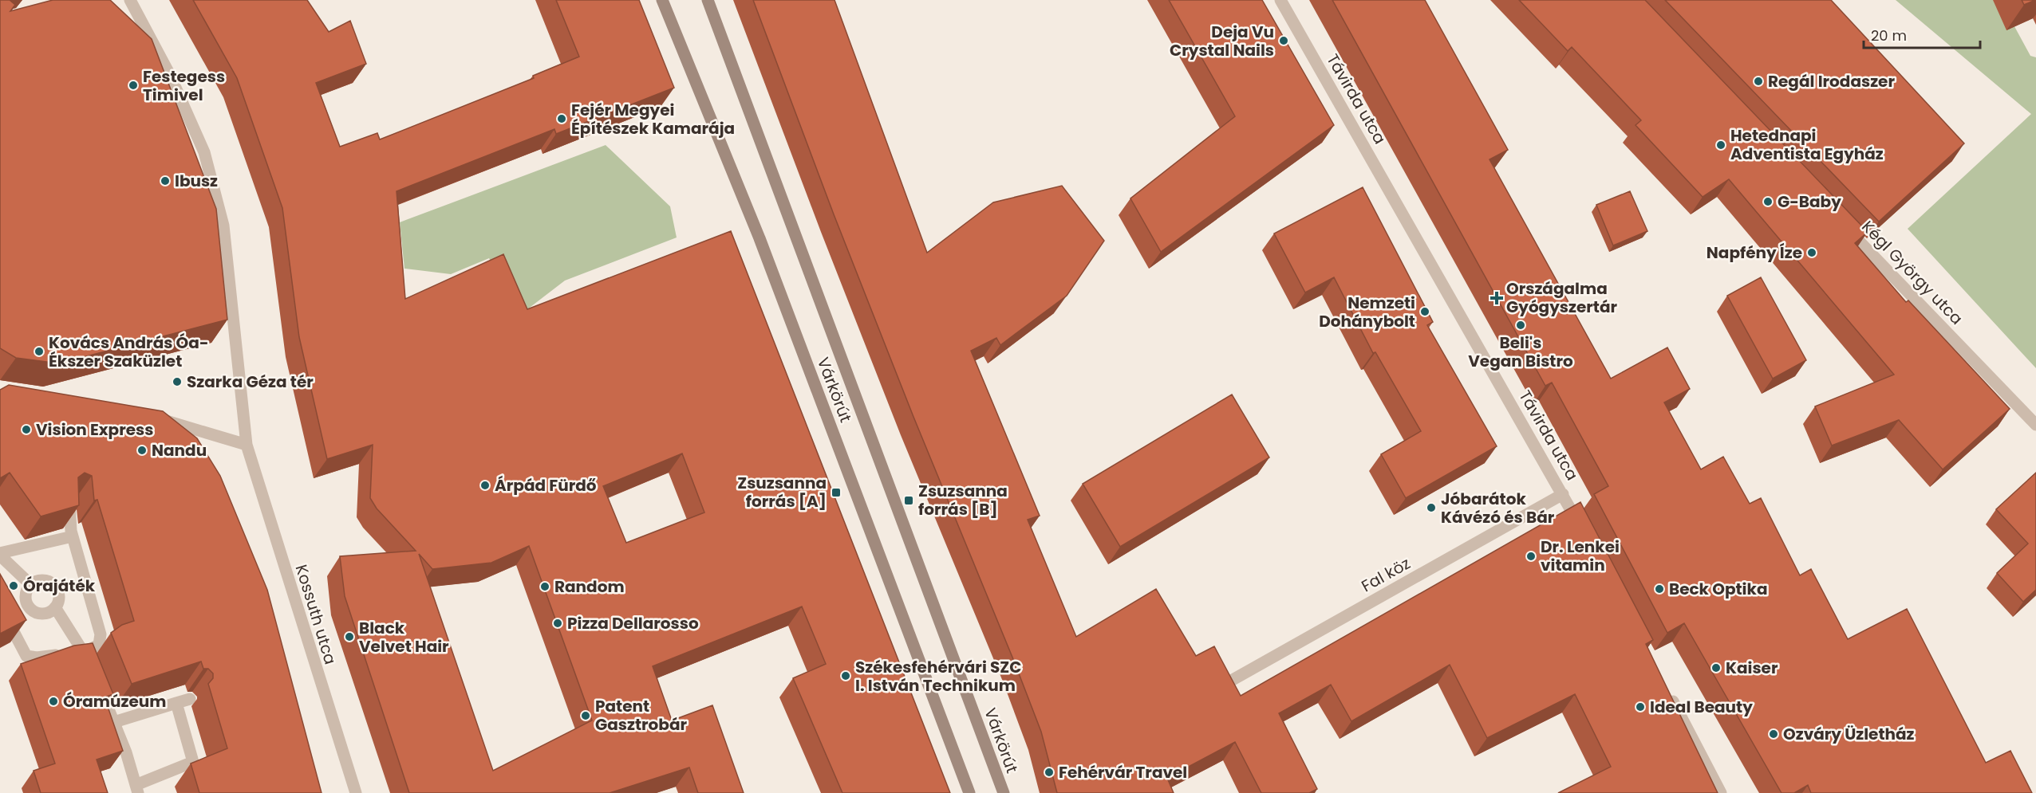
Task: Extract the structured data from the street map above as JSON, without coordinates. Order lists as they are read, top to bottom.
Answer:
{
  "streets": {
    "street": [
      "Távirda utca",
      "Kégl György utca",
      "Várkörút",
      "Fal köz",
      "Kossuth utca"
    ]
  },
  "crossings": [
    ["Távirda utca", "Fal köz"]
  ],
  "places": {
    "other": [
      "Deja Vu Crystal Nails",
      "Regál Irodaszer",
      "Festegess Timivel",
      "Fejér Megyei Építészek Kamarája",
      "Hetednapi Adventista Egyház",
      "Ibusz",
      "G-Baby",
      "Napfény Íze",
      "Nemzeti Dohánybolt",
      "Beli's Vegan Bistro",
      "Kovács András Óa- Ékszer Szaküzlet",
      "Szarka Géza tér",
      "Vision Express",
      "Nandu",
      "Árpád Fürdő",
      "Jóbarátok Kávézó és Bár",
      "Dr. Lenkei vitamin",
      "Órajáték",
      "Random",
      "Beck Optika",
      "Pizza Dellarosso",
      "Black Velvet Hair",
      "Kaiser",
      "Székesfehérvári SZC I. István Technikum",
      "Óramúzeum",
      "Ideal Beauty",
      "Patent Gasztrobár",
      "Ozváry Üzletház",
      "Fehérvár Travel"
    ],
    "health": ["Országalma Gyógyszertár"],
    "transit": ["Zsuzsanna forrás [A]", "Zsuzsanna forrás [B]"]
  },
  "scale_bar": "20 m"
}
